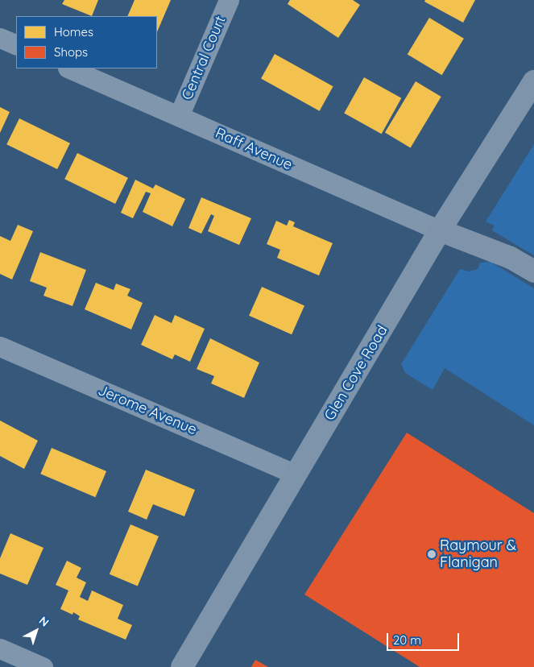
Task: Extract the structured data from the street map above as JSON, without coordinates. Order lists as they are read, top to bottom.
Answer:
{
  "streets": {
    "main road": ["Glen Cove Road"],
    "street": ["Central Court", "Raff Avenue", "Jerome Avenue"]
  },
  "crossings": [
    ["Central Court", "Raff Avenue"],
    ["Raff Avenue", "Glen Cove Road"],
    ["Glen Cove Road", "Jerome Avenue"]
  ],
  "places": ["Raymour & Flanigan"],
  "legend": ["Homes", "Shops"],
  "scale_bar": "20 m",
  "north": "top right"
}
